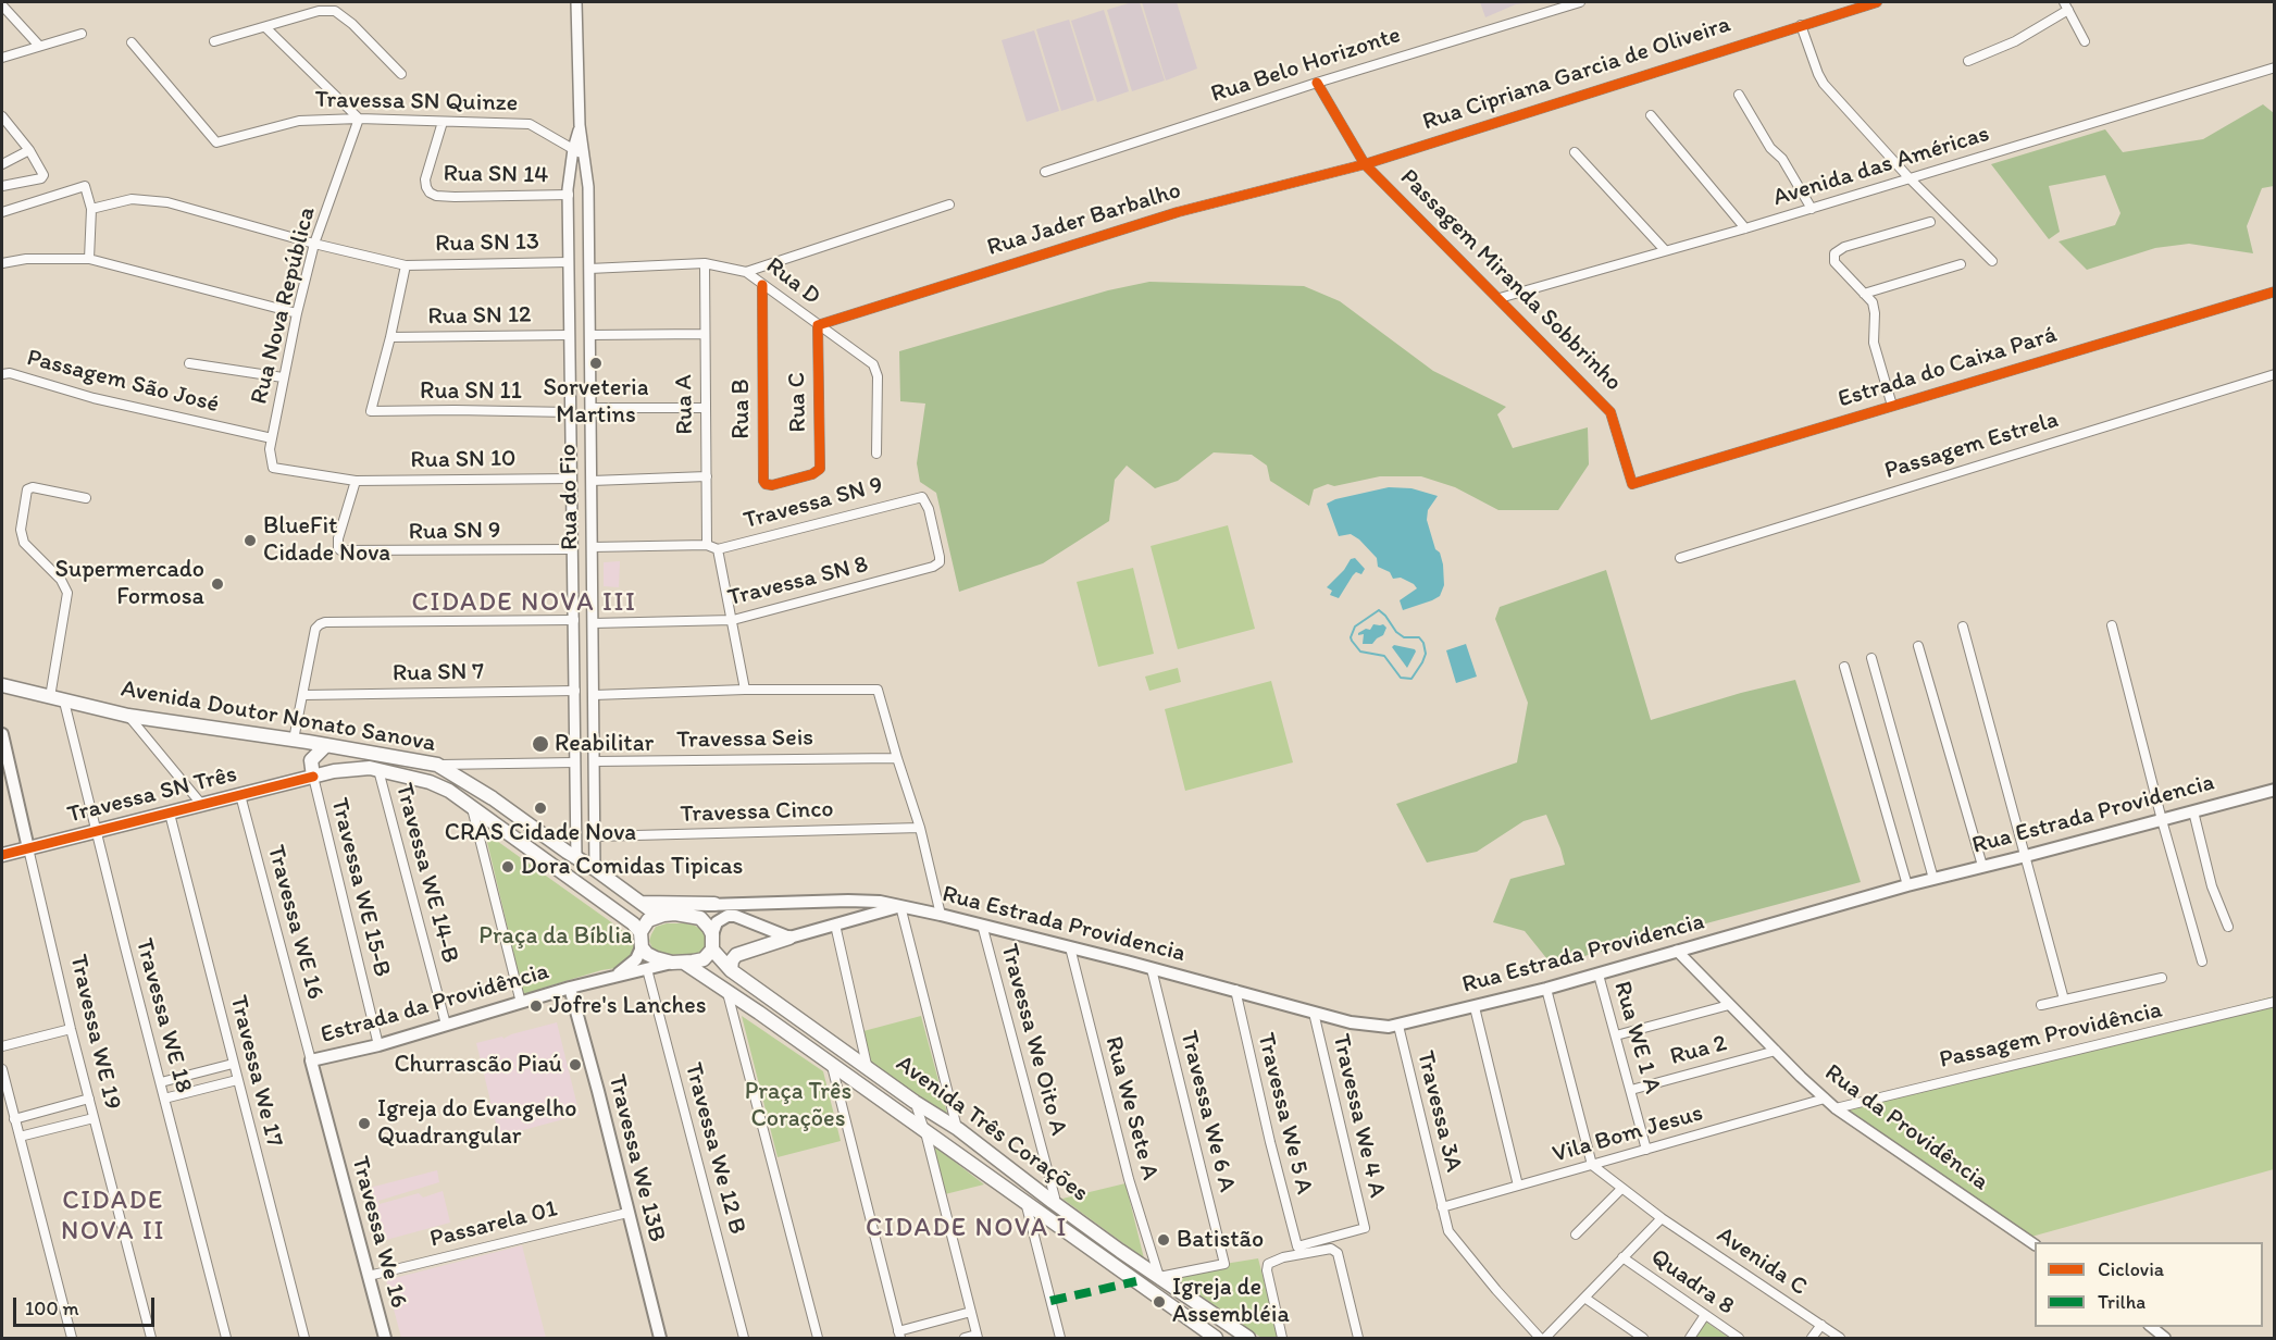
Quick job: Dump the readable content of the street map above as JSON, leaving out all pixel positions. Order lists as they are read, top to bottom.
{
  "streets": {
    "main road": [
      "Avenida Doutor Nonato Sanova",
      "Travessa SN Três",
      "Rua Estrada Providencia",
      "Estrada da Providência",
      "Travessa WE 19",
      "Avenida Três Corações",
      "Travessa We 13B",
      "Travessa We 16"
    ],
    "street": [
      "Rua Belo Horizonte",
      "Rua Cipriana Garcia de Oliveira",
      "Travessa SN Quinze",
      "Avenida das Américas",
      "Rua SN 14",
      "Rua Jader Barbalho",
      "Rua SN 13",
      "Passagem Miranda Sobbrinho",
      "Rua D",
      "Rua Nova República",
      "Rua SN 12",
      "Estrada do Caixa Pará",
      "Passagem São José",
      "Rua SN 11",
      "Rua C",
      "Rua A",
      "Rua B",
      "Passagem Estrela",
      "Rua SN 10",
      "Rua do Fio",
      "Travessa SN 9",
      "Rua SN 9",
      "Travessa SN 8",
      "Rua SN 7",
      "Travessa Seis",
      "Travessa Cinco",
      "Travessa WE 14-B",
      "Travessa WE 15-B",
      "Travessa WE 16",
      "Travessa WE 18",
      "Passagem Providência",
      "Rua WE 1 A",
      "Travessa We Oito A",
      "Rua 2",
      "Travessa We 17",
      "Rua We Sete A",
      "Travessa We 6 A",
      "Travessa 3A",
      "Travessa We 5 A",
      "Travessa We 4 A",
      "Rua da Providência",
      "Vila Bom Jesus",
      "Travessa We 12 B",
      "Passarela 01",
      "Avenida C",
      "Quadra 8"
    ]
  },
  "crossings": [
    ["Rua Belo Horizonte", "Passagem Miranda Sobbrinho"],
    ["Rua Cipriana Garcia de Oliveira", "Rua Jader Barbalho"],
    ["Rua Cipriana Garcia de Oliveira", "Passagem Miranda Sobbrinho"],
    ["Travessa SN Quinze", "Rua SN 14"],
    ["Travessa SN Quinze", "Rua Nova República"],
    ["Travessa SN Quinze", "Rua do Fio"],
    ["Avenida das Américas", "Passagem Miranda Sobbrinho"],
    ["Rua SN 14", "Rua do Fio"],
    ["Rua Jader Barbalho", "Passagem Miranda Sobbrinho"],
    ["Rua Jader Barbalho", "Rua D"],
    ["Rua Jader Barbalho", "Rua C"],
    ["Rua SN 13", "Rua Nova República"],
    ["Rua SN 13", "Rua do Fio"],
    ["Passagem Miranda Sobbrinho", "Estrada do Caixa Pará"],
    ["Rua D", "Rua C"],
    ["Rua D", "Rua A"],
    ["Rua D", "Rua B"],
    ["Rua Nova República", "Passagem São José"],
    ["Rua Nova República", "Rua SN 10"],
    ["Rua SN 12", "Rua SN 11"],
    ["Rua SN 12", "Rua do Fio"],
    ["Rua SN 11", "Rua do Fio"],
    ["Rua C", "Rua B"],
    ["Rua SN 10", "Rua do Fio"],
    ["Rua SN 10", "Rua SN 9"],
    ["Rua do Fio", "Rua SN 9"],
    ["Rua do Fio", "Travessa SN 8"],
    ["Rua do Fio", "Rua SN 7"],
    ["Rua do Fio", "Avenida Doutor Nonato Sanova"],
    ["Rua do Fio", "Travessa Seis"],
    ["Rua do Fio", "Travessa Cinco"],
    ["Travessa SN 9", "Travessa SN 8"],
    ["Avenida Doutor Nonato Sanova", "Travessa SN Três"],
    ["Avenida Doutor Nonato Sanova", "Rua Estrada Providencia"],
    ["Avenida Doutor Nonato Sanova", "Estrada da Providência"],
    ["Avenida Doutor Nonato Sanova", "Travessa WE 18"],
    ["Avenida Doutor Nonato Sanova", "Avenida Três Corações"],
    ["Travessa SN Três", "Rua Estrada Providencia"],
    ["Travessa SN Três", "Travessa WE 14-B"],
    ["Travessa SN Três", "Travessa WE 15-B"],
    ["Travessa SN Três", "Travessa WE 16"],
    ["Travessa SN Três", "Estrada da Providência"],
    ["Travessa SN Três", "Travessa WE 18"],
    ["Travessa SN Três", "Travessa WE 19"],
    ["Travessa SN Três", "Travessa We 17"],
    ["Travessa SN Três", "Avenida Três Corações"],
    ["Rua Estrada Providencia", "Estrada da Providência"],
    ["Rua Estrada Providencia", "Rua WE 1 A"],
    ["Rua Estrada Providencia", "Travessa We Oito A"],
    ["Rua Estrada Providencia", "Rua We Sete A"],
    ["Rua Estrada Providencia", "Travessa We 6 A"],
    ["Rua Estrada Providencia", "Travessa 3A"],
    ["Rua Estrada Providencia", "Travessa We 5 A"],
    ["Rua Estrada Providencia", "Travessa We 4 A"],
    ["Rua Estrada Providencia", "Rua da Providência"],
    ["Rua Estrada Providencia", "Avenida Três Corações"],
    ["Travessa WE 14-B", "Estrada da Providência"],
    ["Travessa WE 15-B", "Estrada da Providência"],
    ["Travessa WE 16", "Estrada da Providência"],
    ["Travessa WE 16", "Travessa We 16"],
    ["Estrada da Providência", "Avenida Três Corações"],
    ["Estrada da Providência", "Travessa We 12 B"],
    ["Estrada da Providência", "Travessa We 13B"],
    ["Estrada da Providência", "Travessa We 16"],
    ["Passagem Providência", "Rua da Providência"],
    ["Rua WE 1 A", "Rua 2"],
    ["Rua WE 1 A", "Vila Bom Jesus"],
    ["Travessa We Oito A", "Avenida Três Corações"],
    ["Rua 2", "Rua da Providência"],
    ["Rua We Sete A", "Travessa We 6 A"],
    ["Rua We Sete A", "Avenida Três Corações"],
    ["Travessa We 6 A", "Avenida Três Corações"],
    ["Travessa 3A", "Vila Bom Jesus"],
    ["Travessa We 5 A", "Travessa We 4 A"],
    ["Rua da Providência", "Vila Bom Jesus"],
    ["Vila Bom Jesus", "Avenida C"],
    ["Travessa We 13B", "Passarela 01"],
    ["Passarela 01", "Travessa We 16"]
  ],
  "districts": ["CIDADE NOVA III", "CIDADE NOVA II", "CIDADE NOVA I"],
  "parks": ["Praça da Bíblia", "Praça Três Corações"],
  "places": [
    "Sorveteria Martins",
    "BlueFit Cidade Nova",
    "Supermercado Formosa",
    "Reabilitar",
    "CRAS Cidade Nova",
    "Dora Comidas Tipicas",
    "Jofre's Lanches",
    "Churrascão Piaú",
    "Igreja do Evangelho Quadrangular",
    "Batistão",
    "Igreja de Assembléia"
  ],
  "legend": ["Ciclovia", "Trilha"],
  "scale_bar": "100 m"
}
